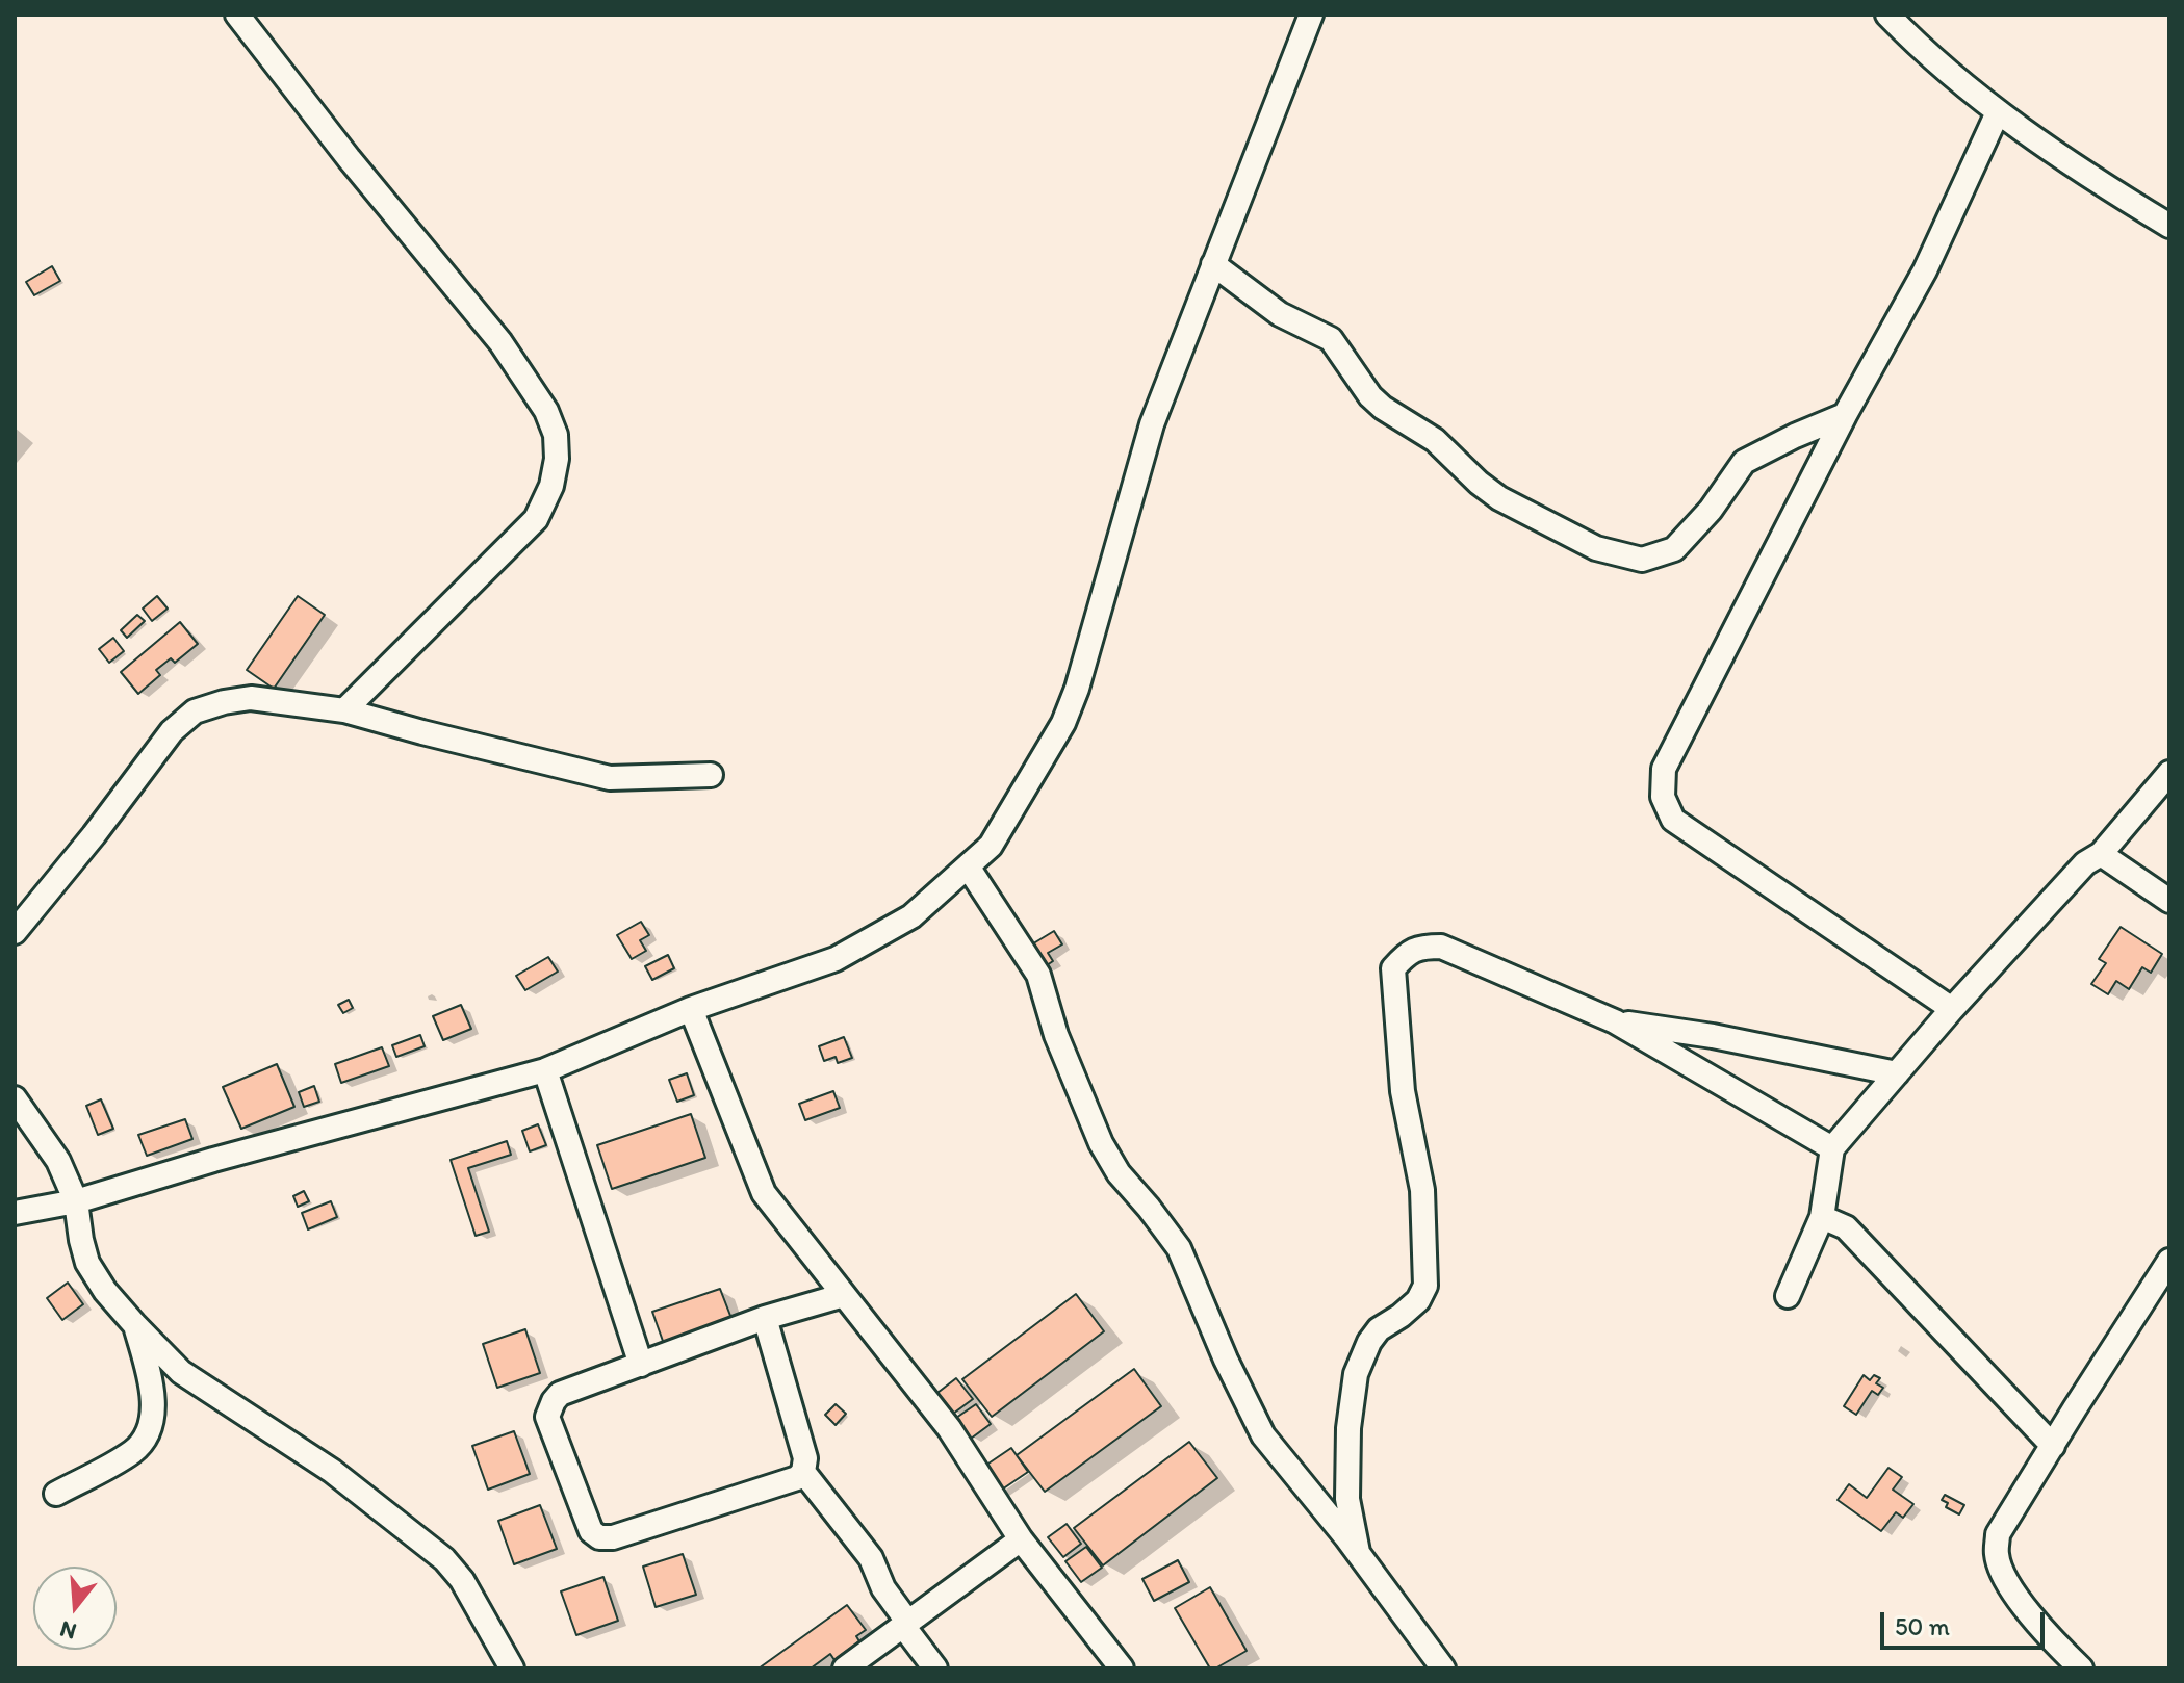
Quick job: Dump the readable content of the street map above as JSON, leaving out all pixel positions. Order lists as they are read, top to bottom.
{
  "scale_bar": "50 m",
  "north": "bottom"
}
